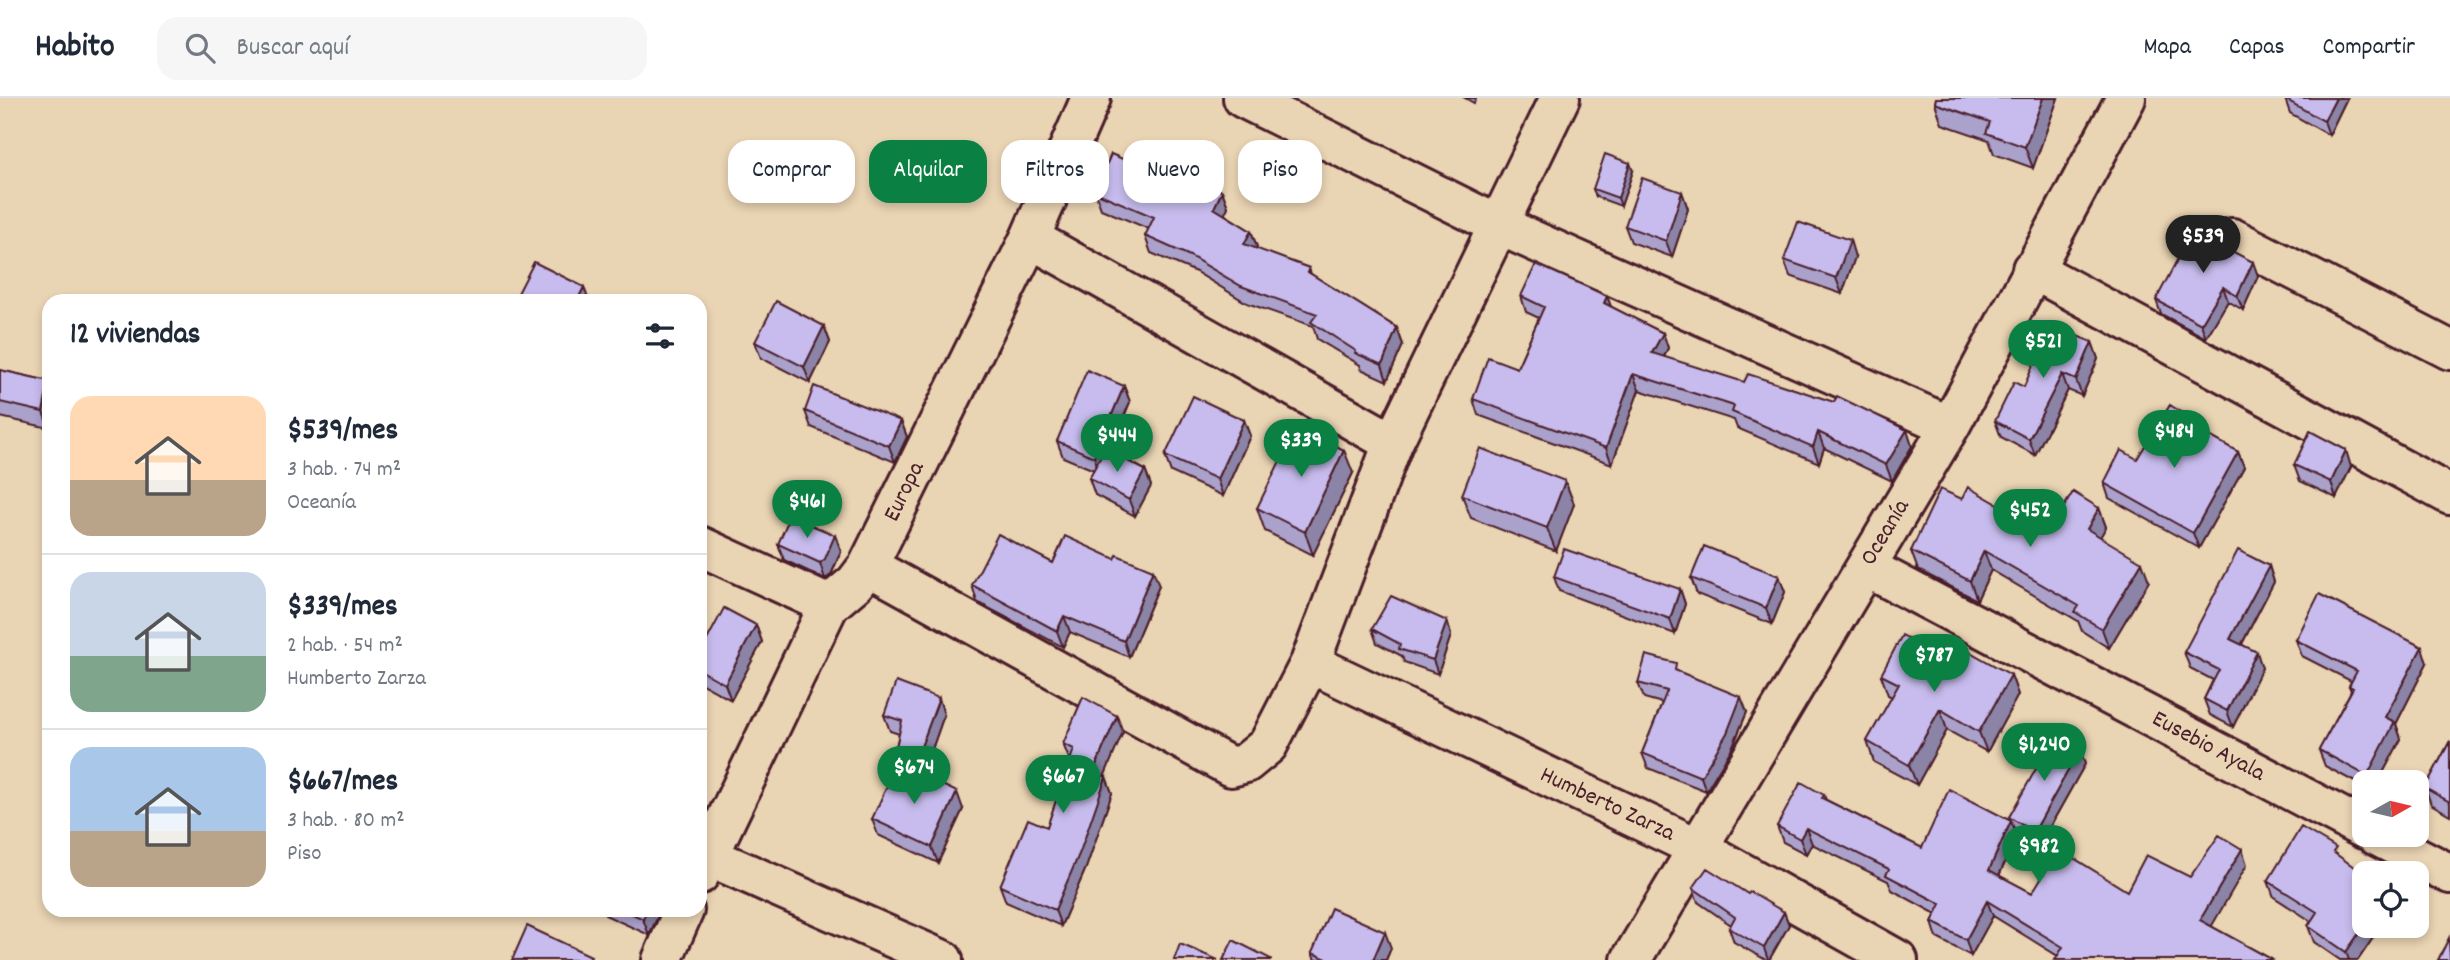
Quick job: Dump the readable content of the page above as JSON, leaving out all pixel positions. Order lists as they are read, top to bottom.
{
  "streets": {
    "street": [
      "Europa",
      "Oceanía",
      "Eusebio Ayala",
      "Humberto Zarza"
    ]
  },
  "crossings": [
    ["Oceanía", "Eusebio Ayala"],
    ["Oceanía", "Humberto Zarza"]
  ],
  "north": "right",
  "page": {
    "header": "Habito",
    "search": "Buscar aquí",
    "nav": ["Mapa", "Capas", "Compartir"],
    "chip": [
      "Comprar",
      "Alquilar",
      "Filtros",
      "Nuevo",
      "Piso"
    ],
    "price": [
      "$539",
      "$521",
      "$484",
      "$444",
      "$339",
      "$461",
      "$452",
      "$787",
      "$1,240",
      "$674",
      "$667",
      "$982"
    ],
    "heading": "12 viviendas",
    "list": [
      {
        "name": "$539/mes",
        "note": "3 hab. · 74 m² · Oceanía"
      },
      {
        "name": "$339/mes",
        "note": "2 hab. · 54 m² · Humberto Zarza"
      },
      {
        "name": "$667/mes",
        "note": "3 hab. · 80 m² · Piso"
      }
    ]
  }
}
